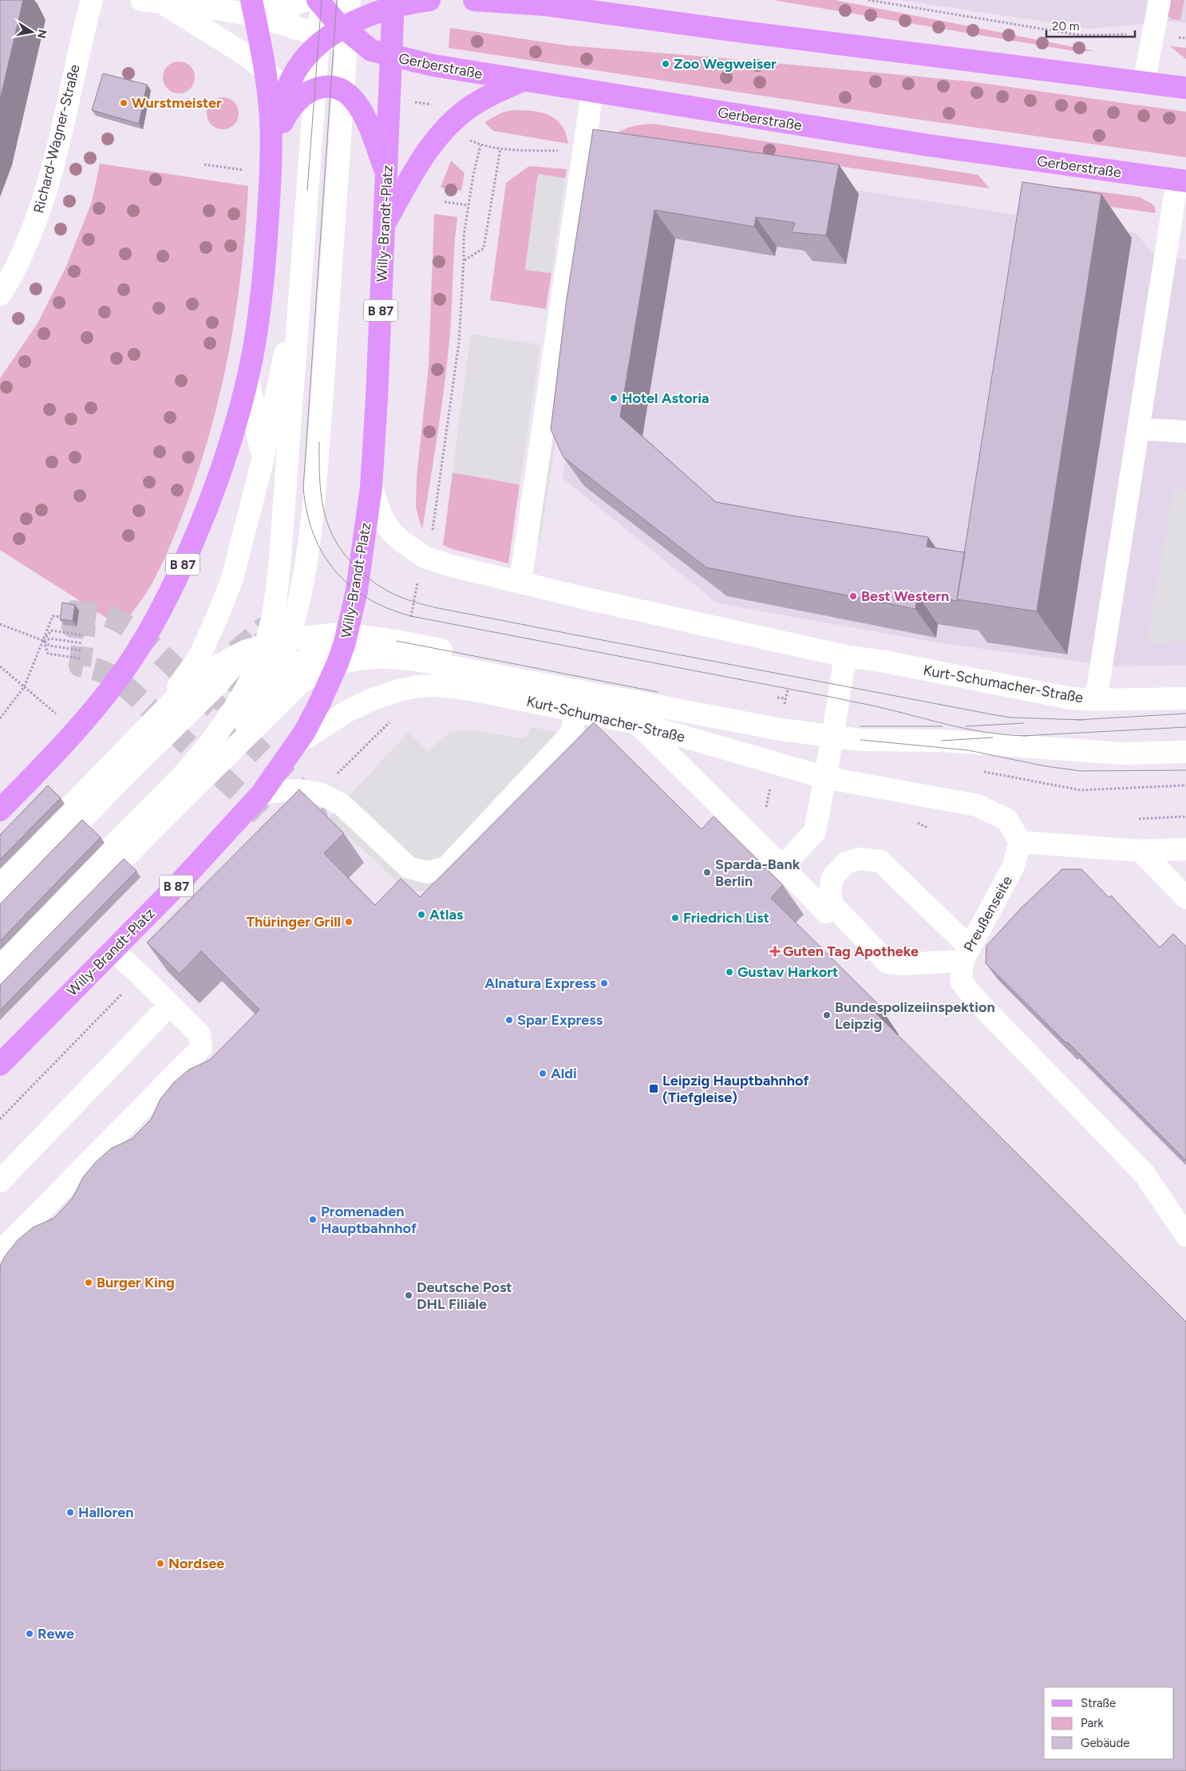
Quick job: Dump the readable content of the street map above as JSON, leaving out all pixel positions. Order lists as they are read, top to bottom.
{
  "streets": {
    "main road": ["Gerberstraße", "Willy-Brandt-Platz", "B 87"],
    "street": ["Richard-Wagner-Straße", "Kurt-Schumacher-Straße", "Preußenseite"]
  },
  "crossings": [
    ["Gerberstraße", "Willy-Brandt-Platz"],
    ["Gerberstraße", "B 87"],
    ["Willy-Brandt-Platz", "B 87"],
    ["Willy-Brandt-Platz", "Kurt-Schumacher-Straße"]
  ],
  "places": {
    "other": [
      "Zoo Wegweiser",
      "Wurstmeister",
      "Hotel Astoria",
      "Best Western",
      "Sparda-Bank Berlin",
      "Atlas",
      "Friedrich List",
      "Thüringer Grill",
      "Gustav Harkort",
      "Alnatura Express",
      "Bundespolizeiinspektion Leipzig",
      "Spar Express",
      "Aldi",
      "Promenaden Hauptbahnhof",
      "Burger King",
      "Deutsche Post DHL Filiale",
      "Halloren",
      "Nordsee",
      "Rewe"
    ],
    "health": ["Guten Tag Apotheke"],
    "transit": ["Leipzig Hauptbahnhof (Tiefgleise)"]
  },
  "legend": ["Straße", "Park", "Gebäude"],
  "scale_bar": "20 m",
  "north": "right"
}
